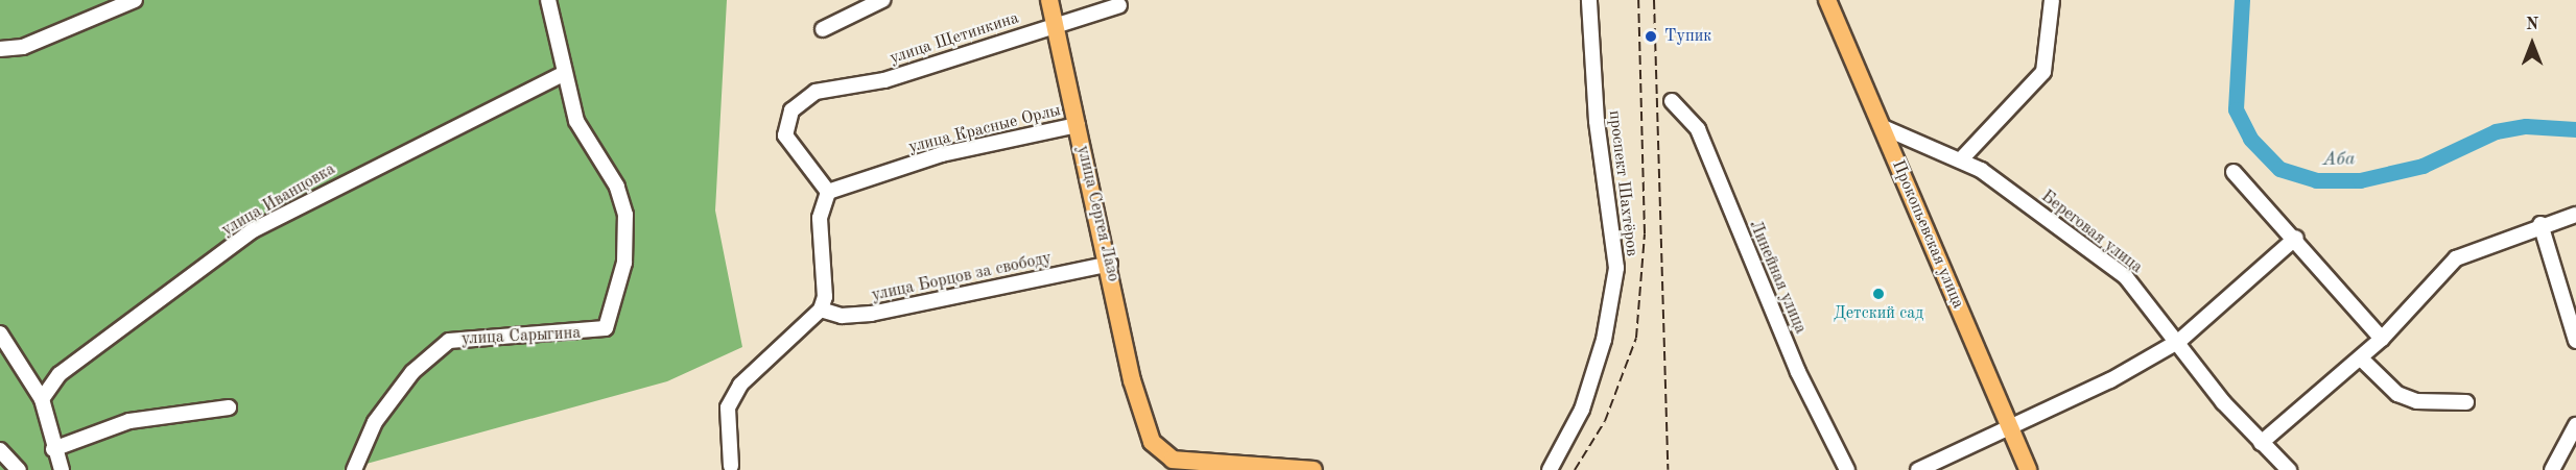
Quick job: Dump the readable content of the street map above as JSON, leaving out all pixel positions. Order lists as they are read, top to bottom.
{
  "streets": {
    "main road": ["улица Сергея Лазо", "Прокопьевская улица"],
    "street": [
      "улица Щетинкина",
      "улица Красные Орлы",
      "проспект Шахтёров",
      "улица Иванцовка",
      "Береговая улица",
      "улица Борцов за свободу",
      "Линейная улица",
      "улица Сарыгина"
    ]
  },
  "crossings": [
    ["улица Щетинкина", "улица Красные Орлы"],
    ["улица Щетинкина", "улица Сергея Лазо"],
    ["улица Красные Орлы", "улица Сергея Лазо"],
    ["улица Иванцовка", "улица Сарыгина"],
    ["улица Сергея Лазо", "улица Борцов за свободу"],
    ["Береговая улица", "Прокопьевская улица"]
  ],
  "water": ["Аба"],
  "places": ["Тупик", "Детский сад"],
  "north": "top"
}
